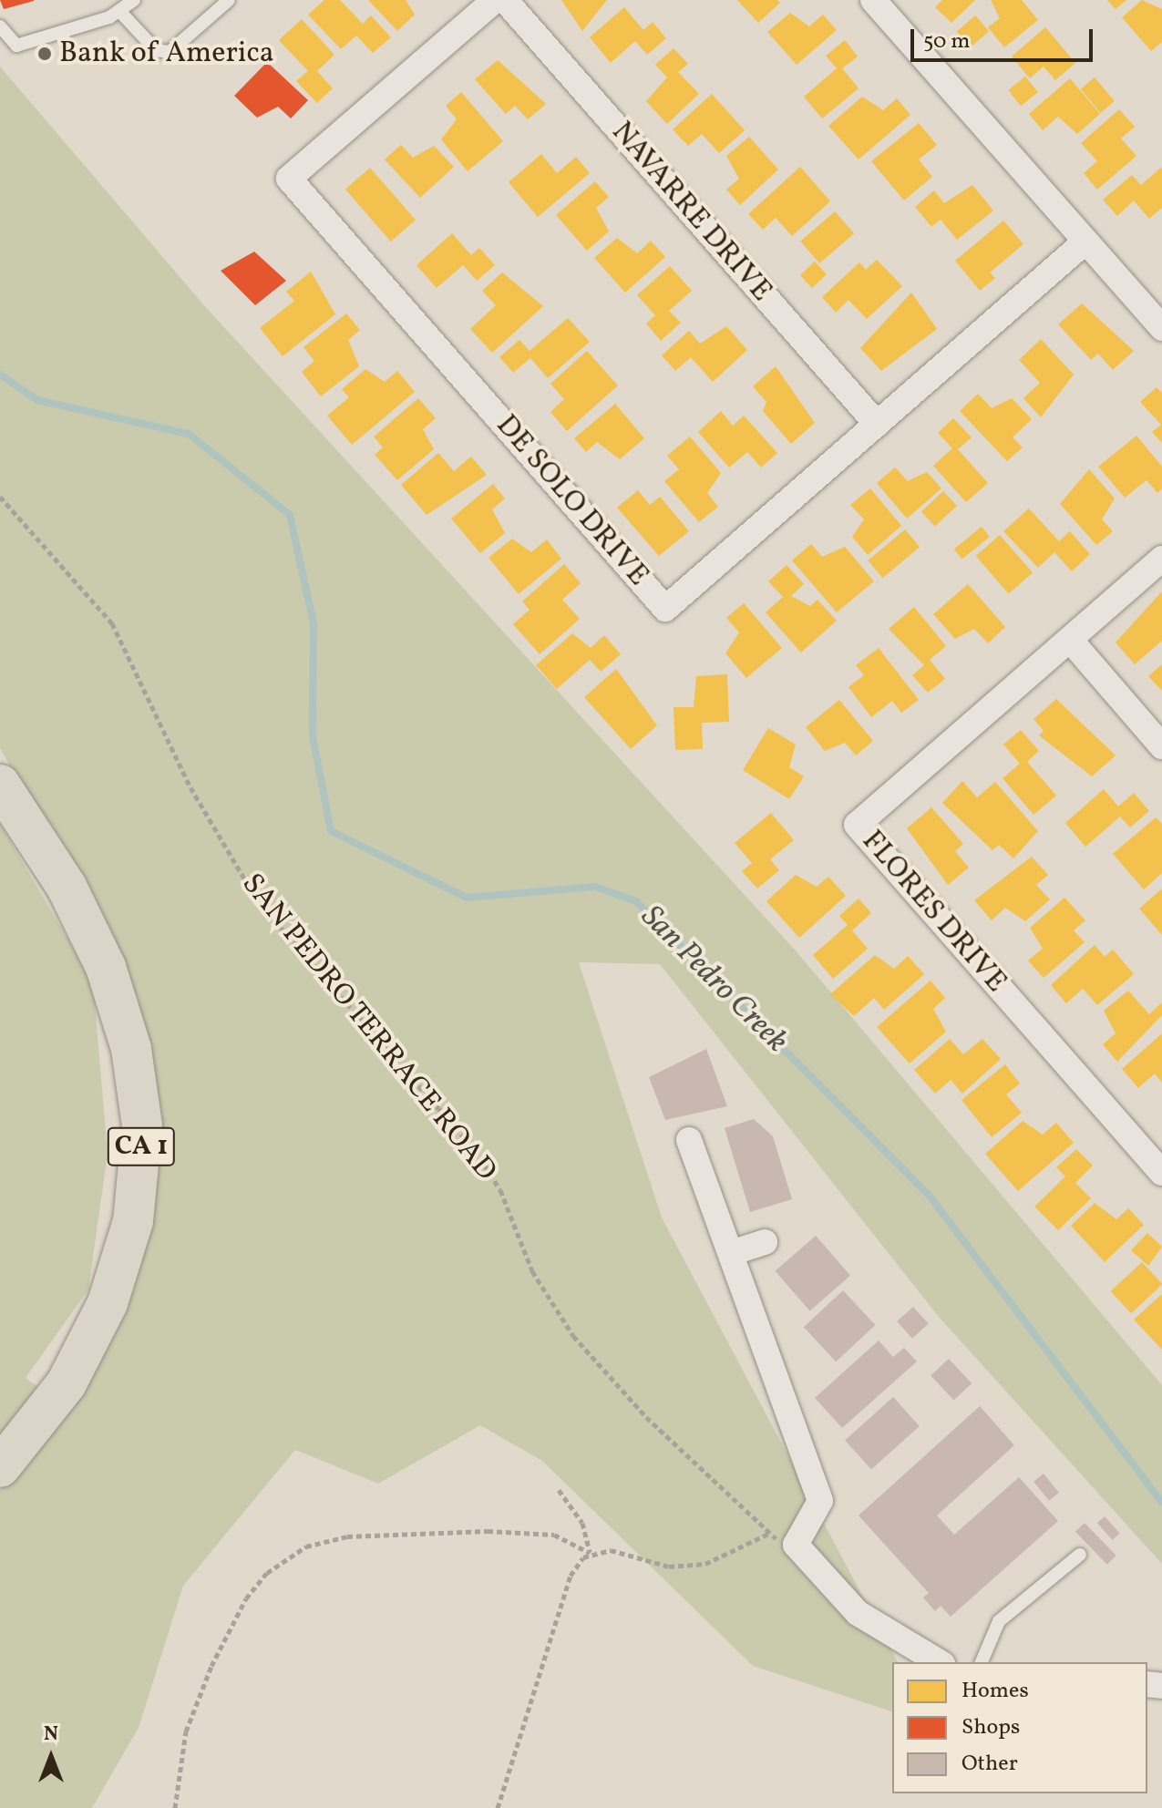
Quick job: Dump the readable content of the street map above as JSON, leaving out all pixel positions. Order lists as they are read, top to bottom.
{
  "streets": {
    "highway": ["CA 1"],
    "street": ["NAVARRE DRIVE", "DE SOLO DRIVE", "FLORES DRIVE"],
    "path": ["SAN PEDRO TERRACE ROAD"]
  },
  "crossings": [
    ["NAVARRE DRIVE", "DE SOLO DRIVE"]
  ],
  "water": ["San Pedro Creek"],
  "places": ["Bank of America"],
  "legend": ["Homes", "Shops", "Other"],
  "scale_bar": "50 m",
  "north": "top"
}
